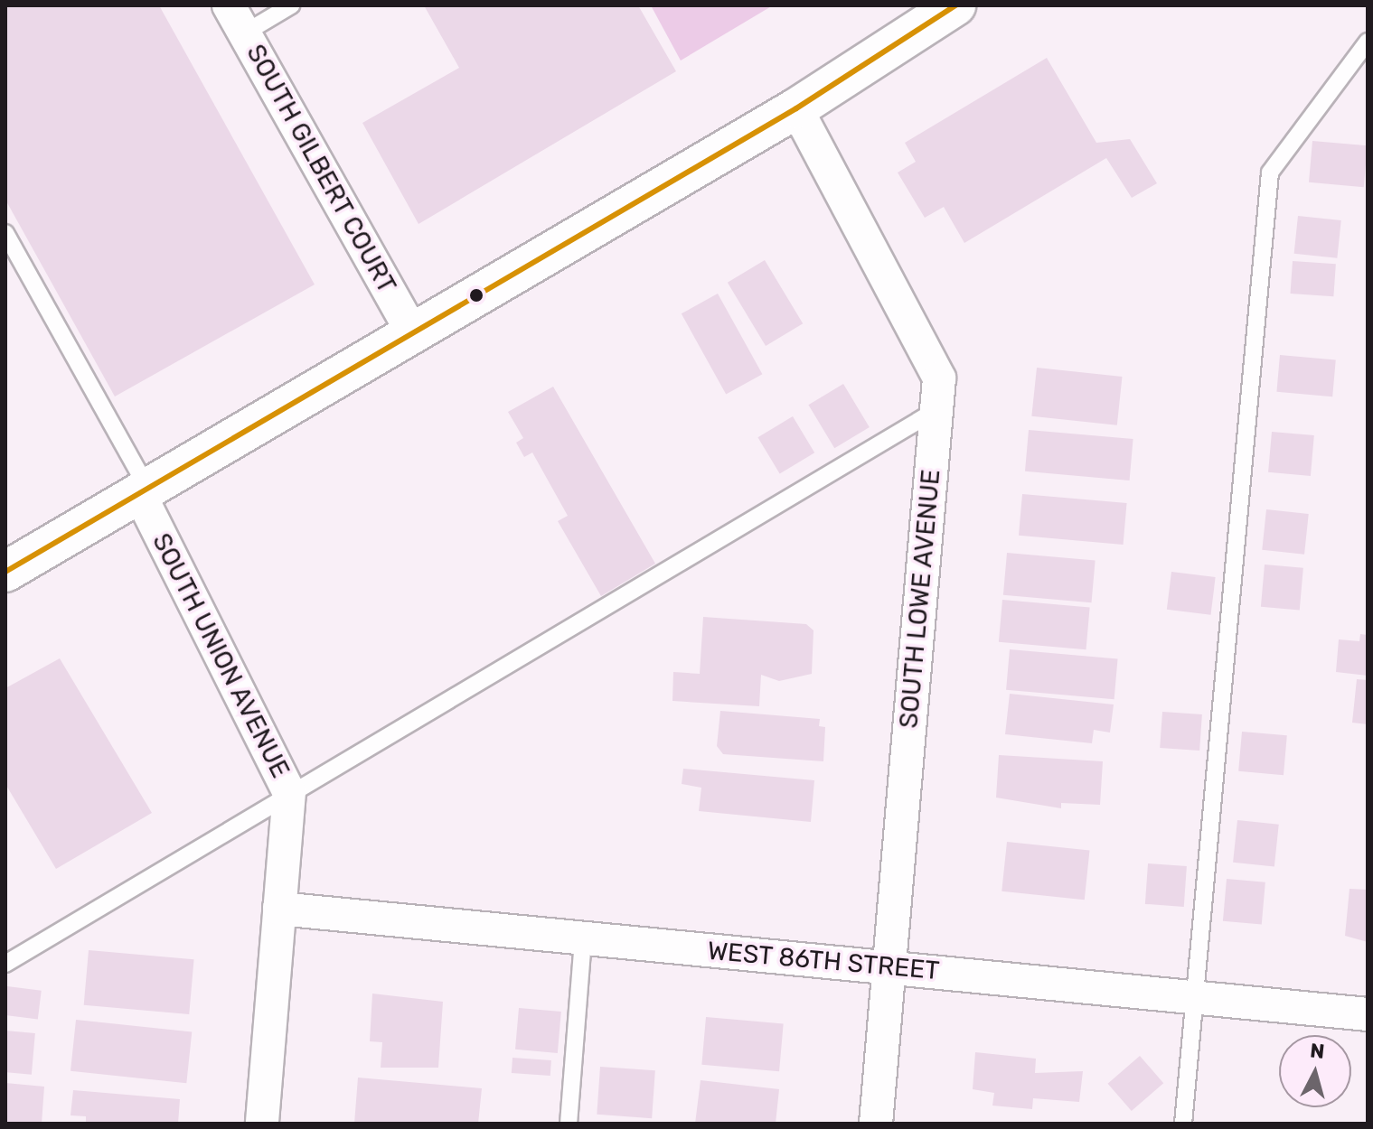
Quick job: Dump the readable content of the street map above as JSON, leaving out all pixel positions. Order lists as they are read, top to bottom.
{
  "streets": {
    "street": [
      "SOUTH GILBERT COURT",
      "SOUTH LOWE AVENUE",
      "SOUTH UNION AVENUE",
      "WEST 86TH STREET"
    ]
  },
  "crossings": [
    ["SOUTH LOWE AVENUE", "WEST 86TH STREET"],
    ["SOUTH UNION AVENUE", "WEST 86TH STREET"]
  ],
  "north": "top"
}
